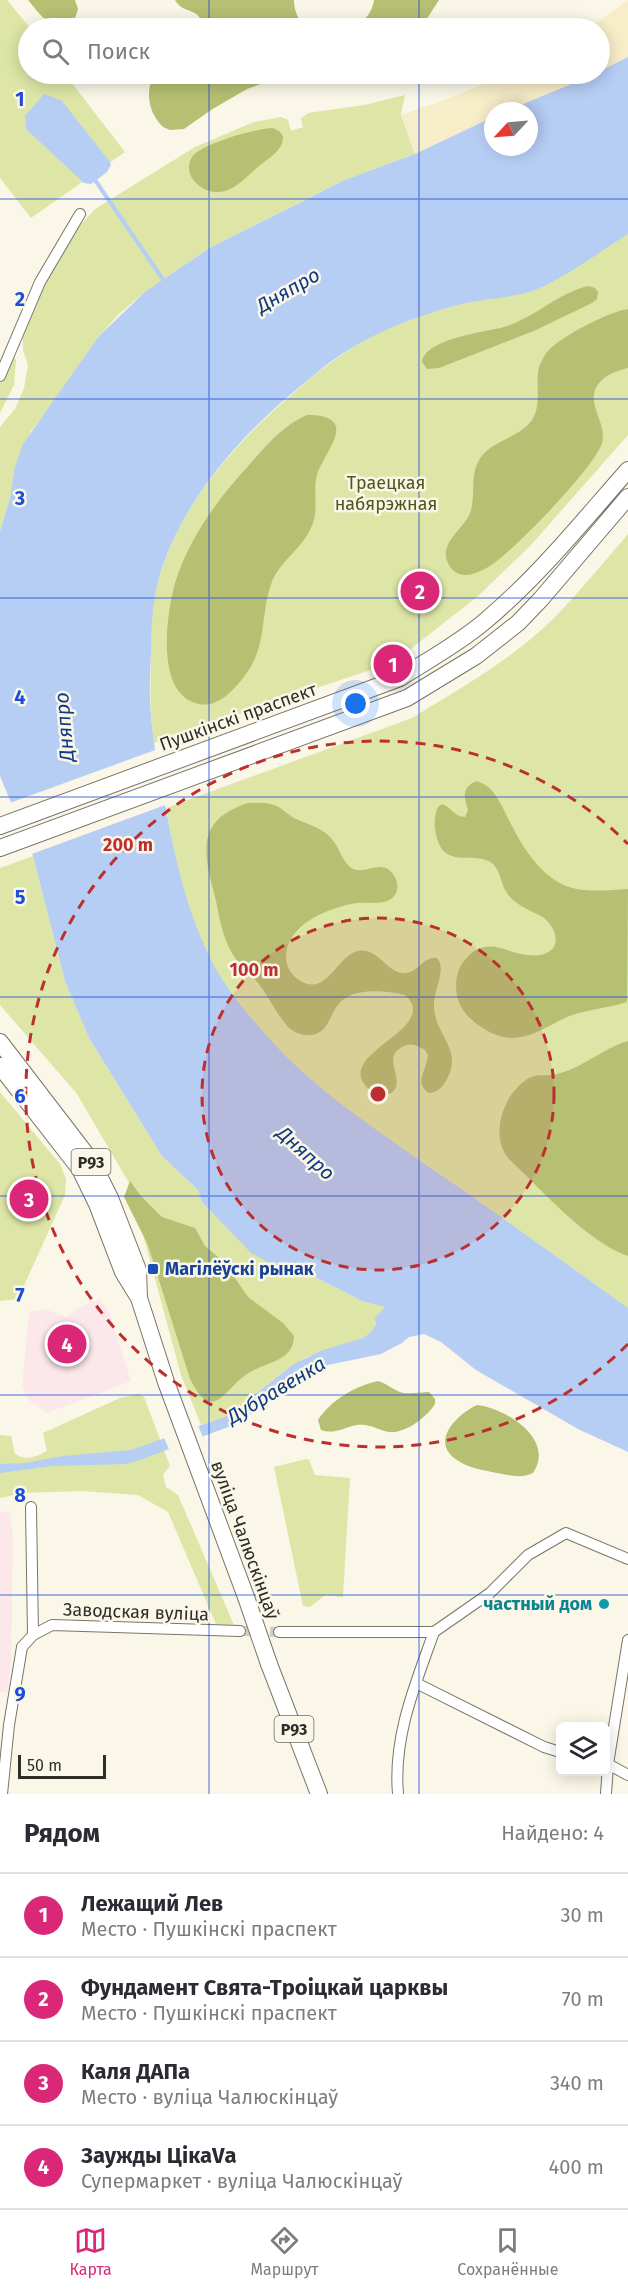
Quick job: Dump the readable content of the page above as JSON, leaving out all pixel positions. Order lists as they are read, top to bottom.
{
  "streets": {
    "main road": ["Пушкінскі праспект", "Р93", "вуліца Чалюскінцаў"],
    "street": ["Заводская вуліца"]
  },
  "water": ["Дняпро", "Дубравенка"],
  "parks": ["Траецкая набярэжная"],
  "places": {
    "transit": ["Магілёўскі рынак"],
    "other": ["частный дом"]
  },
  "scale_bar": "50 m",
  "north": "bottom left",
  "page": {
    "search": "Поиск",
    "pins": [
      "2",
      "1",
      "3",
      "4"
    ],
    "scale": "50 m",
    "heading": ["Рядом", "Найдено: 4"],
    "list": [
      {
        "mark": "1",
        "name": "Лежащий Лев",
        "note": "Место · Пушкінскі праспект",
        "value": "30 m"
      },
      {
        "mark": "2",
        "name": "Фундамент Свята-Троіцкай царквы",
        "note": "Место · Пушкінскі праспект",
        "value": "70 m"
      },
      {
        "mark": "3",
        "name": "Каля ДАПа",
        "note": "Место · вуліца Чалюскінцаў",
        "value": "340 m"
      },
      {
        "mark": "4",
        "name": "Заужды ЦікаVа",
        "note": "Супермаркет · вуліца Чалюскінцаў",
        "value": "400 m"
      }
    ],
    "nav": ["Карта", "Маршрут", "Сохранённые"]
  },
  "grid": {
    "rows": [
      "1",
      "2",
      "3",
      "4",
      "5",
      "6",
      "7",
      "8",
      "9"
    ]
  },
  "rings": ["200 m", "100 m"]
}
